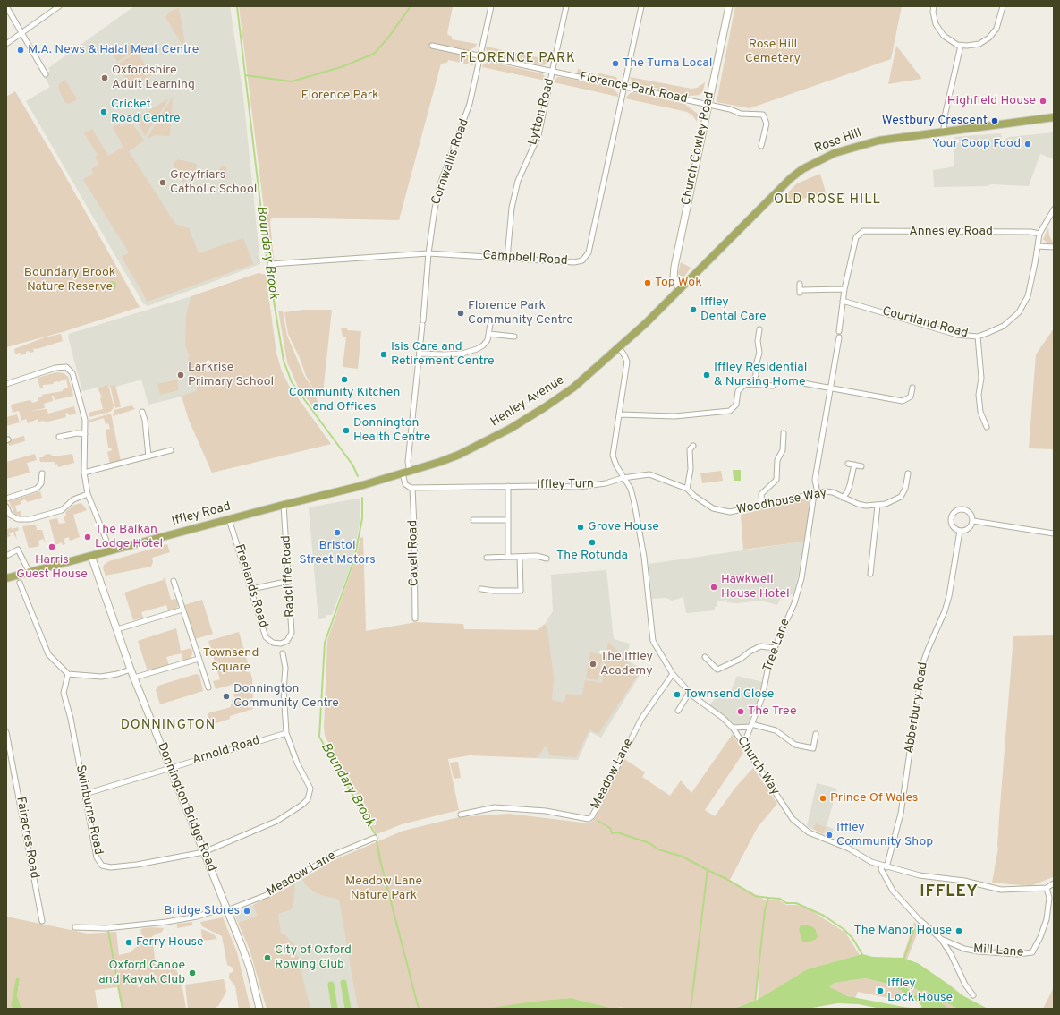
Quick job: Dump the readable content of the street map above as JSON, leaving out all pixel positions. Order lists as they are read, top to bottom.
{
  "streets": {
    "main road": [
      "Rose Hill",
      "Church Cowley Road",
      "Henley Avenue",
      "Iffley Road",
      "Donnington Bridge Road"
    ],
    "street": [
      "Florence Park Road",
      "Lytton Road",
      "Cornwallis Road",
      "Annesley Road",
      "Campbell Road",
      "Courtland Road",
      "Iffley Turn",
      "Woodhouse Way",
      "Cavell Road",
      "Radcliffe Road",
      "Freelands Road",
      "Tree Lane",
      "Abberbury Road",
      "Arnold Road",
      "Church Way",
      "Meadow Lane",
      "Swinburne Road",
      "Fairacres Road",
      "Mill Lane"
    ]
  },
  "crossings": [
    ["Florence Park Road", "Lytton Road"],
    ["Florence Park Road", "Church Cowley Road"],
    ["Florence Park Road", "Cornwallis Road"],
    ["Florence Park Road", "Campbell Road"],
    ["Lytton Road", "Campbell Road"],
    ["Rose Hill", "Church Cowley Road"],
    ["Rose Hill", "Henley Avenue"],
    ["Church Cowley Road", "Henley Avenue"],
    ["Cornwallis Road", "Campbell Road"],
    ["Cornwallis Road", "Henley Avenue"],
    ["Annesley Road", "Courtland Road"],
    ["Henley Avenue", "Iffley Road"],
    ["Iffley Turn", "Woodhouse Way"],
    ["Iffley Turn", "Cavell Road"],
    ["Iffley Turn", "Church Way"],
    ["Woodhouse Way", "Church Way"],
    ["Iffley Road", "Radcliffe Road"],
    ["Iffley Road", "Freelands Road"],
    ["Iffley Road", "Donnington Bridge Road"],
    ["Radcliffe Road", "Freelands Road"],
    ["Tree Lane", "Church Way"],
    ["Abberbury Road", "Church Way"],
    ["Abberbury Road", "Mill Lane"],
    ["Arnold Road", "Donnington Bridge Road"],
    ["Arnold Road", "Swinburne Road"],
    ["Church Way", "Meadow Lane"],
    ["Church Way", "Mill Lane"],
    ["Meadow Lane", "Donnington Bridge Road"],
    ["Donnington Bridge Road", "Swinburne Road"]
  ],
  "districts": [
    "FLORENCE PARK",
    "OLD ROSE HILL",
    "DONNINGTON",
    "IFFLEY"
  ],
  "water": ["Boundary Brook"],
  "parks": [
    "Rose Hill Cemetery",
    "Florence Park",
    "Boundary Brook Nature Reserve",
    "Townsend Square",
    "Meadow Lane Nature Park"
  ],
  "places": [
    "M.A. News & Halal Meat Centre",
    "The Turna Local",
    "Oxfordshire Adult Learning",
    "Highfield House",
    "Cricket Road Centre",
    "Westbury Crescent",
    "Your Coop Food",
    "Greyfriars Catholic School",
    "Top Wok",
    "Iffley Dental Care",
    "Florence Park Community Centre",
    "Isis Care and Retirement Centre",
    "Larkrise Primary School",
    "Iffley Residential & Nursing Home",
    "Community Kitchen and Offices",
    "Donnington Health Centre",
    "Grove House",
    "Bristol Street Motors",
    "The Balkan Lodge Hotel",
    "The Rotunda",
    "Harris Guest House",
    "Hawkwell House Hotel",
    "The Iffley Academy",
    "Townsend Close",
    "Donnington Community Centre",
    "The Tree",
    "Prince Of Wales",
    "Iffley Community Shop",
    "Bridge Stores",
    "The Manor House",
    "Ferry House",
    "City of Oxford Rowing Club",
    "Oxford Canoe and Kayak Club",
    "Iffley Lock House"
  ]
}
